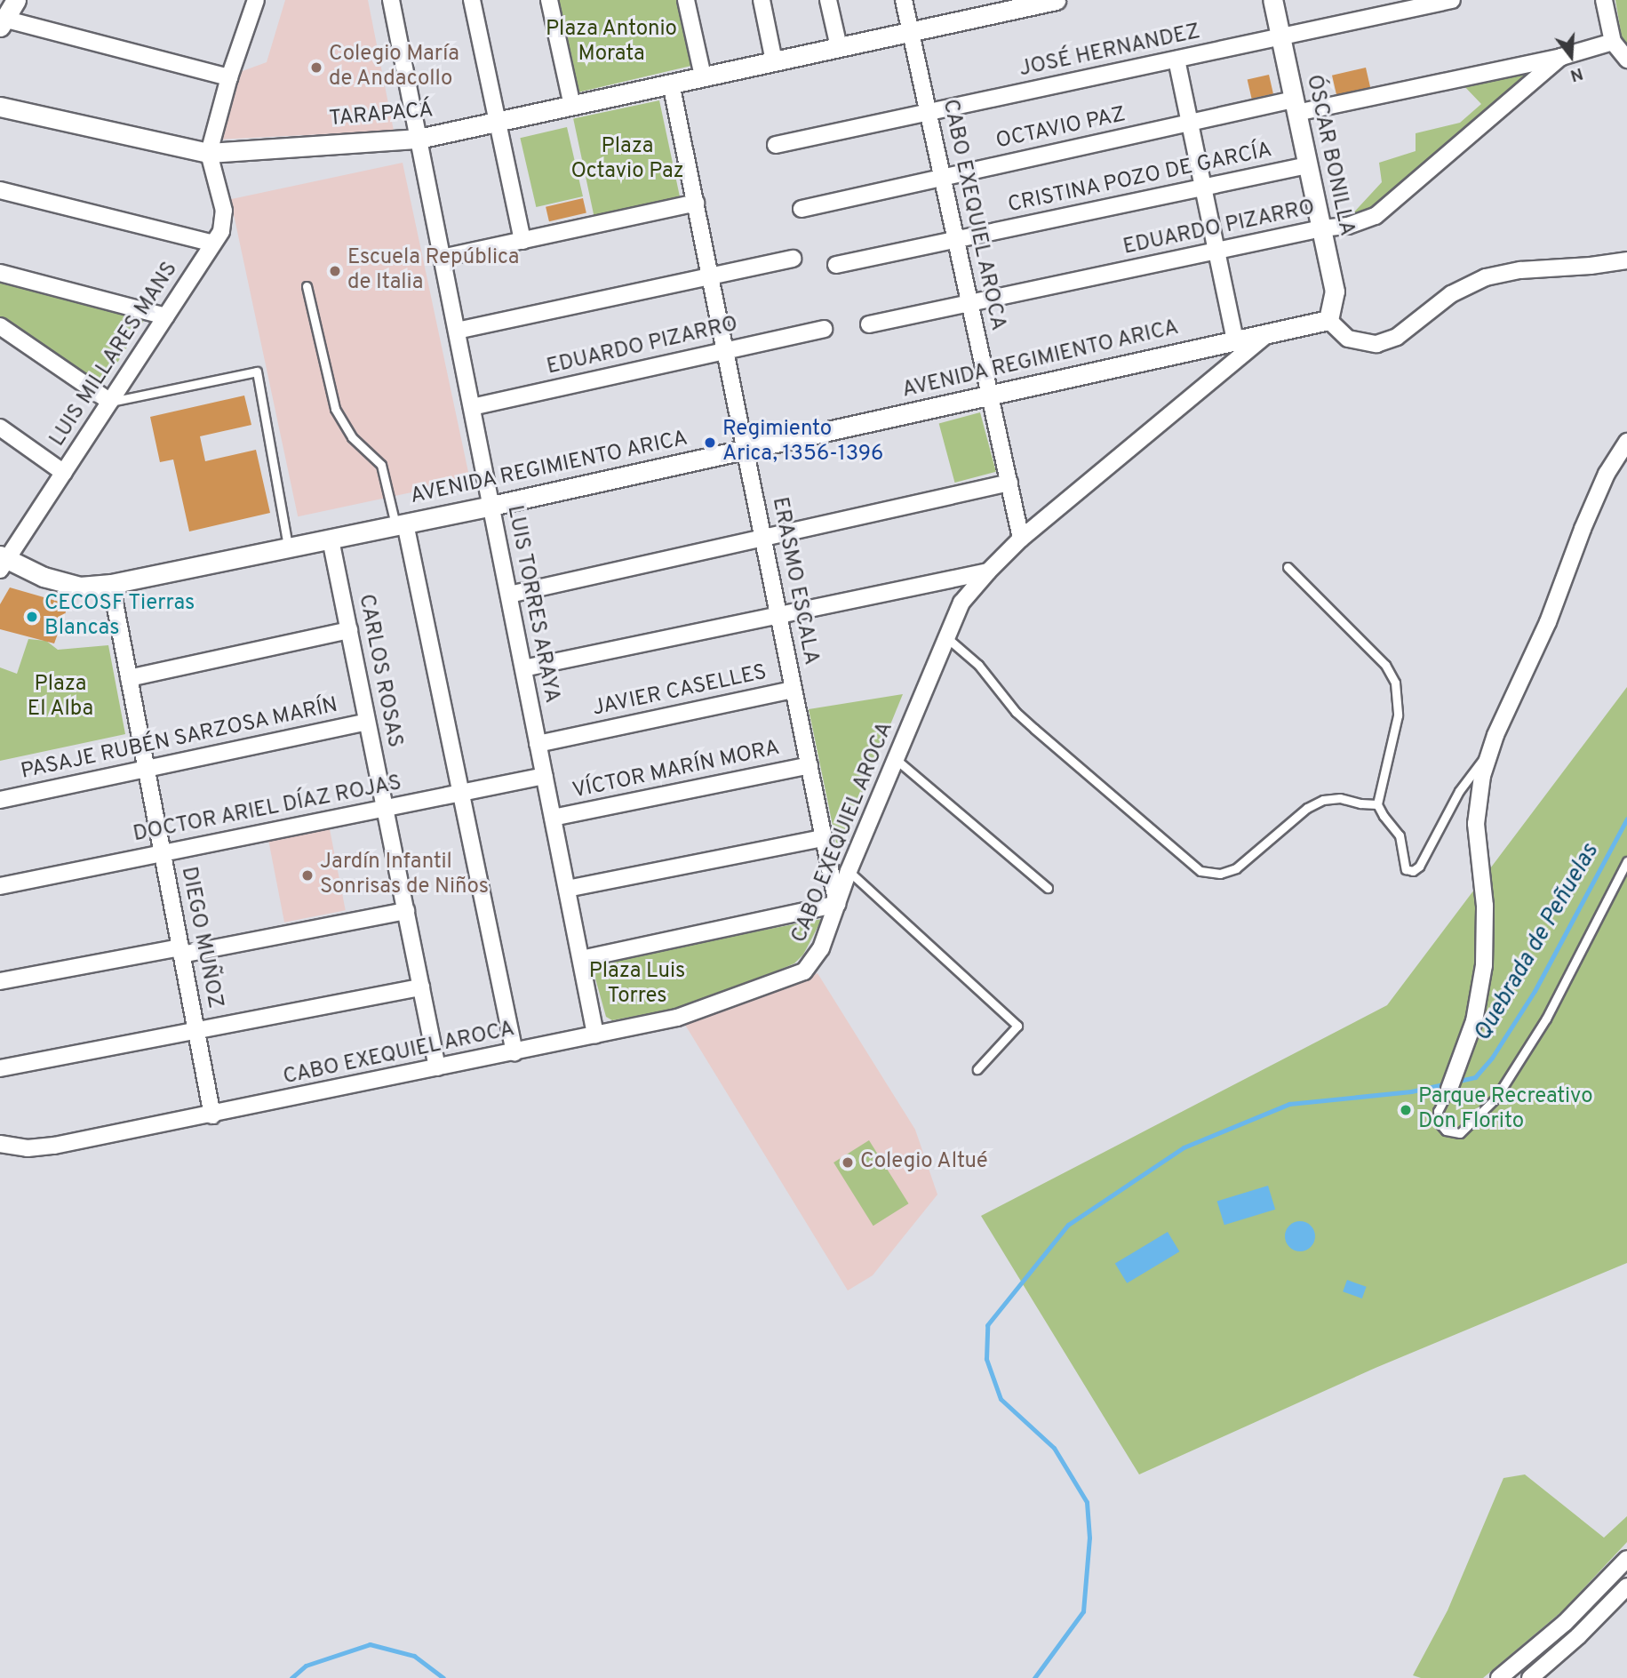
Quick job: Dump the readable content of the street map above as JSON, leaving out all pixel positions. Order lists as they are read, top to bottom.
{
  "streets": {
    "street": [
      "JOSÉ HERNANDEZ",
      "TARAPACÁ",
      "OCTAVIO PAZ",
      "ÓSCAR BONILLA",
      "CRISTINA POZO DE GARCÍA",
      "CABO EXEQUIEL AROCA",
      "EDUARDO PIZARRO",
      "LUIS MILLARES MANS",
      "AVENIDA REGIMIENTO ARICA",
      "ERASMO ESCALA",
      "LUIS TORRES ARAYA",
      "CARLOS ROSAS",
      "JAVIER CASELLES",
      "PASAJE RUBÉN SARZOSA MARÍN",
      "VÍCTOR MARÍN MORA",
      "DOCTOR ARIEL DÍAZ ROJAS",
      "DIEGO MUÑOZ"
    ]
  },
  "crossings": [
    ["JOSÉ HERNANDEZ", "ÓSCAR BONILLA"],
    ["JOSÉ HERNANDEZ", "CABO EXEQUIEL AROCA"],
    ["TARAPACÁ", "CABO EXEQUIEL AROCA"],
    ["TARAPACÁ", "LUIS MILLARES MANS"],
    ["TARAPACÁ", "ERASMO ESCALA"],
    ["TARAPACÁ", "LUIS TORRES ARAYA"],
    ["OCTAVIO PAZ", "ÓSCAR BONILLA"],
    ["OCTAVIO PAZ", "CABO EXEQUIEL AROCA"],
    ["OCTAVIO PAZ", "EDUARDO PIZARRO"],
    ["ÓSCAR BONILLA", "CRISTINA POZO DE GARCÍA"],
    ["ÓSCAR BONILLA", "EDUARDO PIZARRO"],
    ["ÓSCAR BONILLA", "AVENIDA REGIMIENTO ARICA"],
    ["CRISTINA POZO DE GARCÍA", "CABO EXEQUIEL AROCA"],
    ["CABO EXEQUIEL AROCA", "EDUARDO PIZARRO"],
    ["CABO EXEQUIEL AROCA", "AVENIDA REGIMIENTO ARICA"],
    ["CABO EXEQUIEL AROCA", "ERASMO ESCALA"],
    ["CABO EXEQUIEL AROCA", "LUIS TORRES ARAYA"],
    ["CABO EXEQUIEL AROCA", "CARLOS ROSAS"],
    ["CABO EXEQUIEL AROCA", "DIEGO MUÑOZ"],
    ["EDUARDO PIZARRO", "ERASMO ESCALA"],
    ["EDUARDO PIZARRO", "LUIS TORRES ARAYA"],
    ["LUIS MILLARES MANS", "AVENIDA REGIMIENTO ARICA"],
    ["AVENIDA REGIMIENTO ARICA", "ERASMO ESCALA"],
    ["AVENIDA REGIMIENTO ARICA", "LUIS TORRES ARAYA"],
    ["AVENIDA REGIMIENTO ARICA", "CARLOS ROSAS"],
    ["AVENIDA REGIMIENTO ARICA", "DIEGO MUÑOZ"],
    ["ERASMO ESCALA", "JAVIER CASELLES"],
    ["ERASMO ESCALA", "VÍCTOR MARÍN MORA"],
    ["LUIS TORRES ARAYA", "JAVIER CASELLES"],
    ["LUIS TORRES ARAYA", "VÍCTOR MARÍN MORA"],
    ["LUIS TORRES ARAYA", "DOCTOR ARIEL DÍAZ ROJAS"],
    ["CARLOS ROSAS", "PASAJE RUBÉN SARZOSA MARÍN"],
    ["CARLOS ROSAS", "DOCTOR ARIEL DÍAZ ROJAS"],
    ["PASAJE RUBÉN SARZOSA MARÍN", "DIEGO MUÑOZ"],
    ["DOCTOR ARIEL DÍAZ ROJAS", "DIEGO MUÑOZ"]
  ],
  "water": ["Quebrada de Peñuelas"],
  "parks": [
    "Plaza Antonio Morata",
    "Plaza Octavio Paz",
    "Plaza El Alba",
    "Plaza Luis Torres"
  ],
  "places": [
    "Colegio María de Andacollo",
    "Escuela República de Italia",
    "Regimiento Arica, 1356-1396",
    "CECOSF Tierras Blancas",
    "Jardín Infantil Sonrisas de Niños",
    "Parque Recreativo Don Florito",
    "Colegio Altué"
  ],
  "north": "bottom"
}
